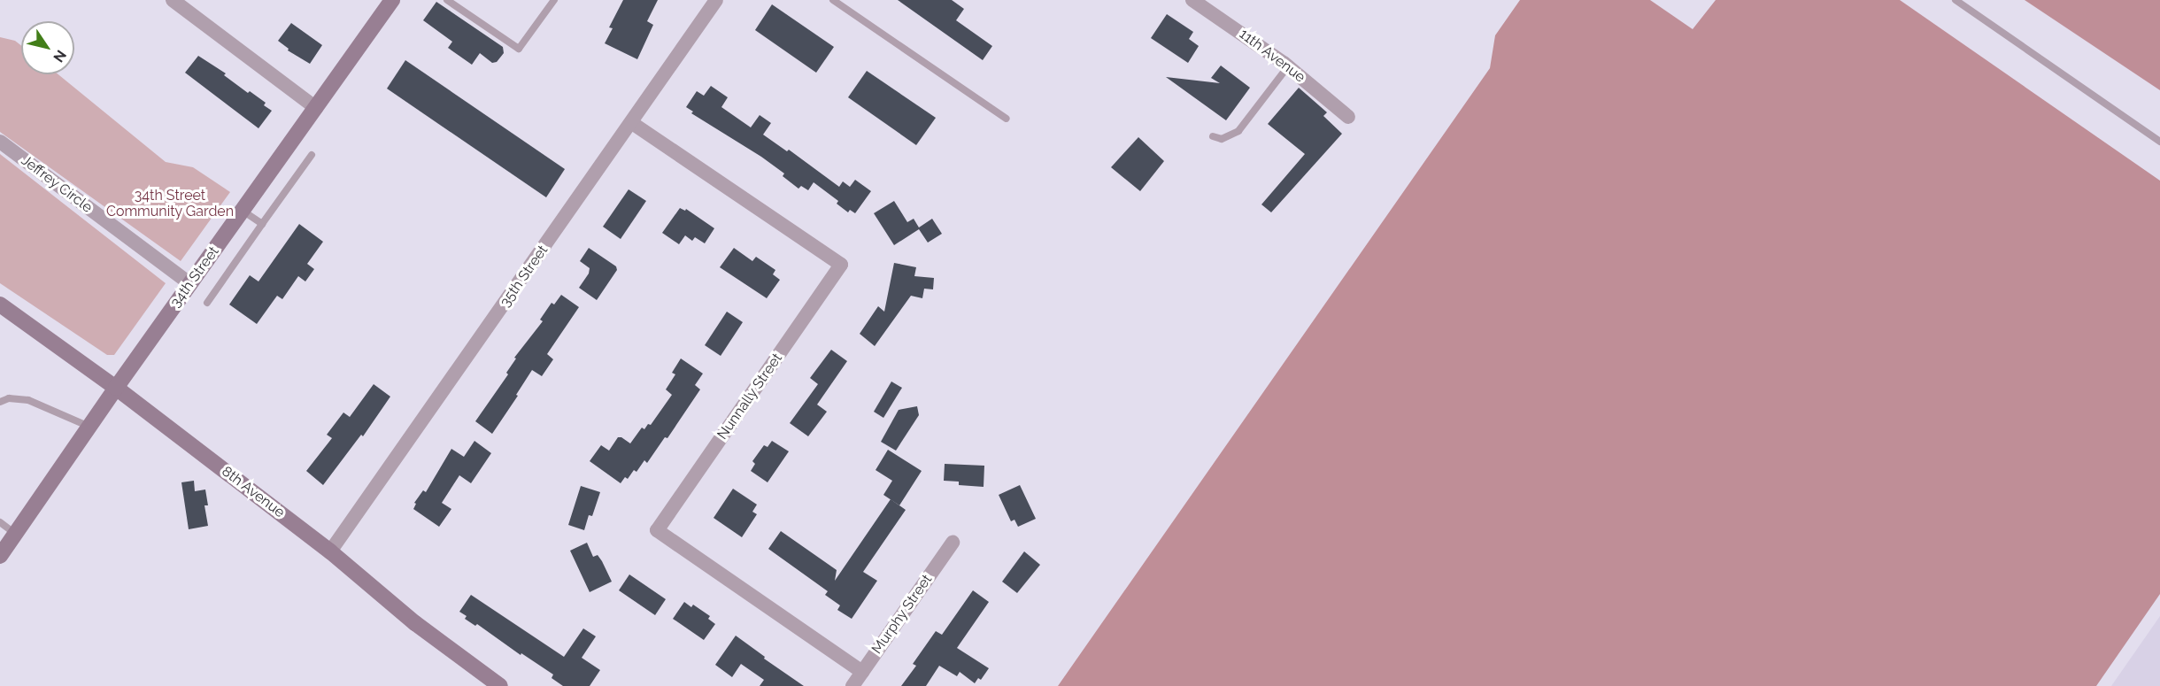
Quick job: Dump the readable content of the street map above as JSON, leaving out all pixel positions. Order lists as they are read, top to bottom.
{
  "streets": {
    "street": [
      "11th Avenue",
      "Jeffrey Circle",
      "35th Street",
      "34th Street",
      "Nunnally Street",
      "8th Avenue",
      "Murphy Street"
    ]
  },
  "crossings": [
    ["Jeffrey Circle", "34th Street"],
    ["35th Street", "Nunnally Street"],
    ["35th Street", "8th Avenue"],
    ["34th Street", "8th Avenue"],
    ["Nunnally Street", "Murphy Street"]
  ],
  "parks": ["34th Street Community Garden"],
  "north": "bottom right"
}
